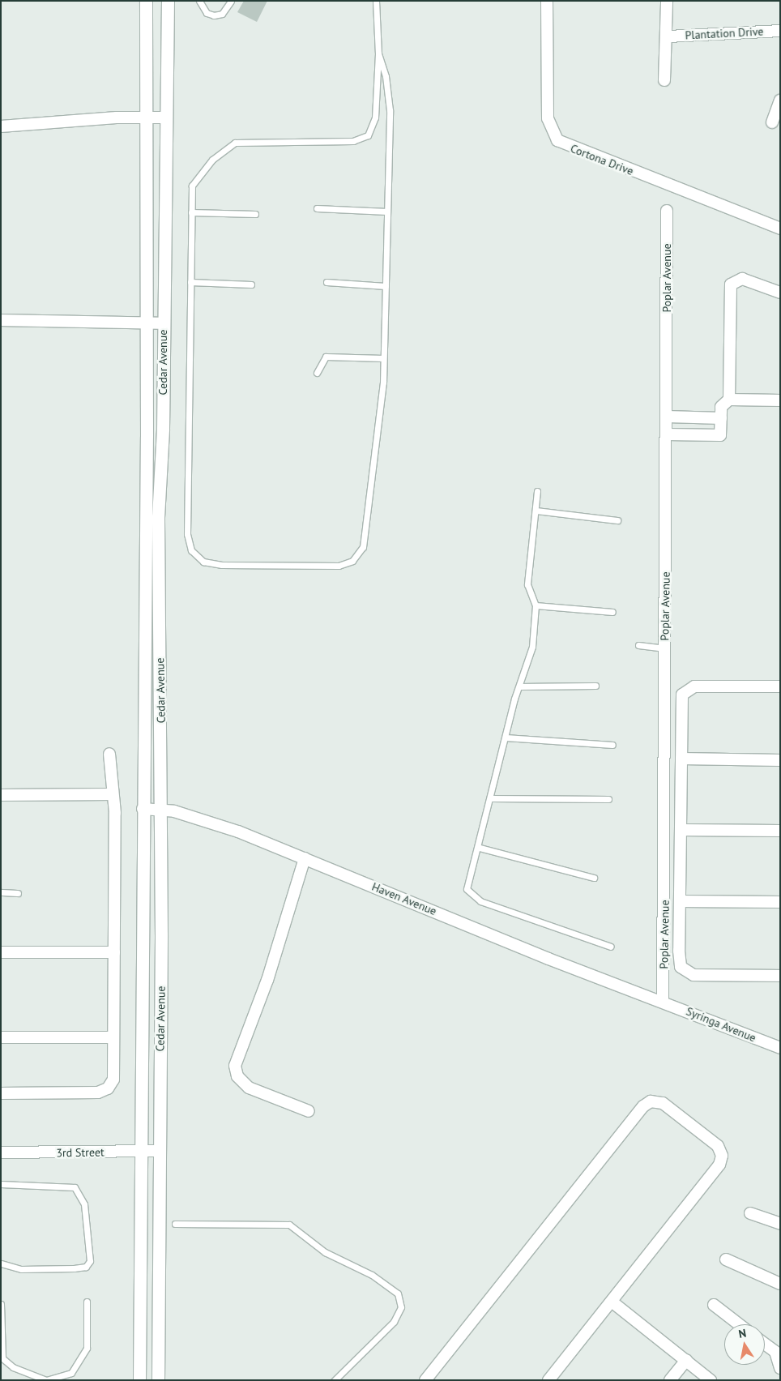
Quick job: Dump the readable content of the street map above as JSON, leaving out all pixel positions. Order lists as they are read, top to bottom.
{
  "streets": {
    "main road": ["Cedar Avenue"],
    "street": [
      "Plantation Drive",
      "Cortona Drive",
      "Poplar Avenue",
      "Haven Avenue",
      "Syringa Avenue",
      "3rd Street"
    ]
  },
  "crossings": [
    ["Poplar Avenue", "Haven Avenue"],
    ["Poplar Avenue", "Syringa Avenue"],
    ["Cedar Avenue", "Haven Avenue"],
    ["Cedar Avenue", "3rd Street"],
    ["Haven Avenue", "Syringa Avenue"]
  ],
  "north": "top"
}
